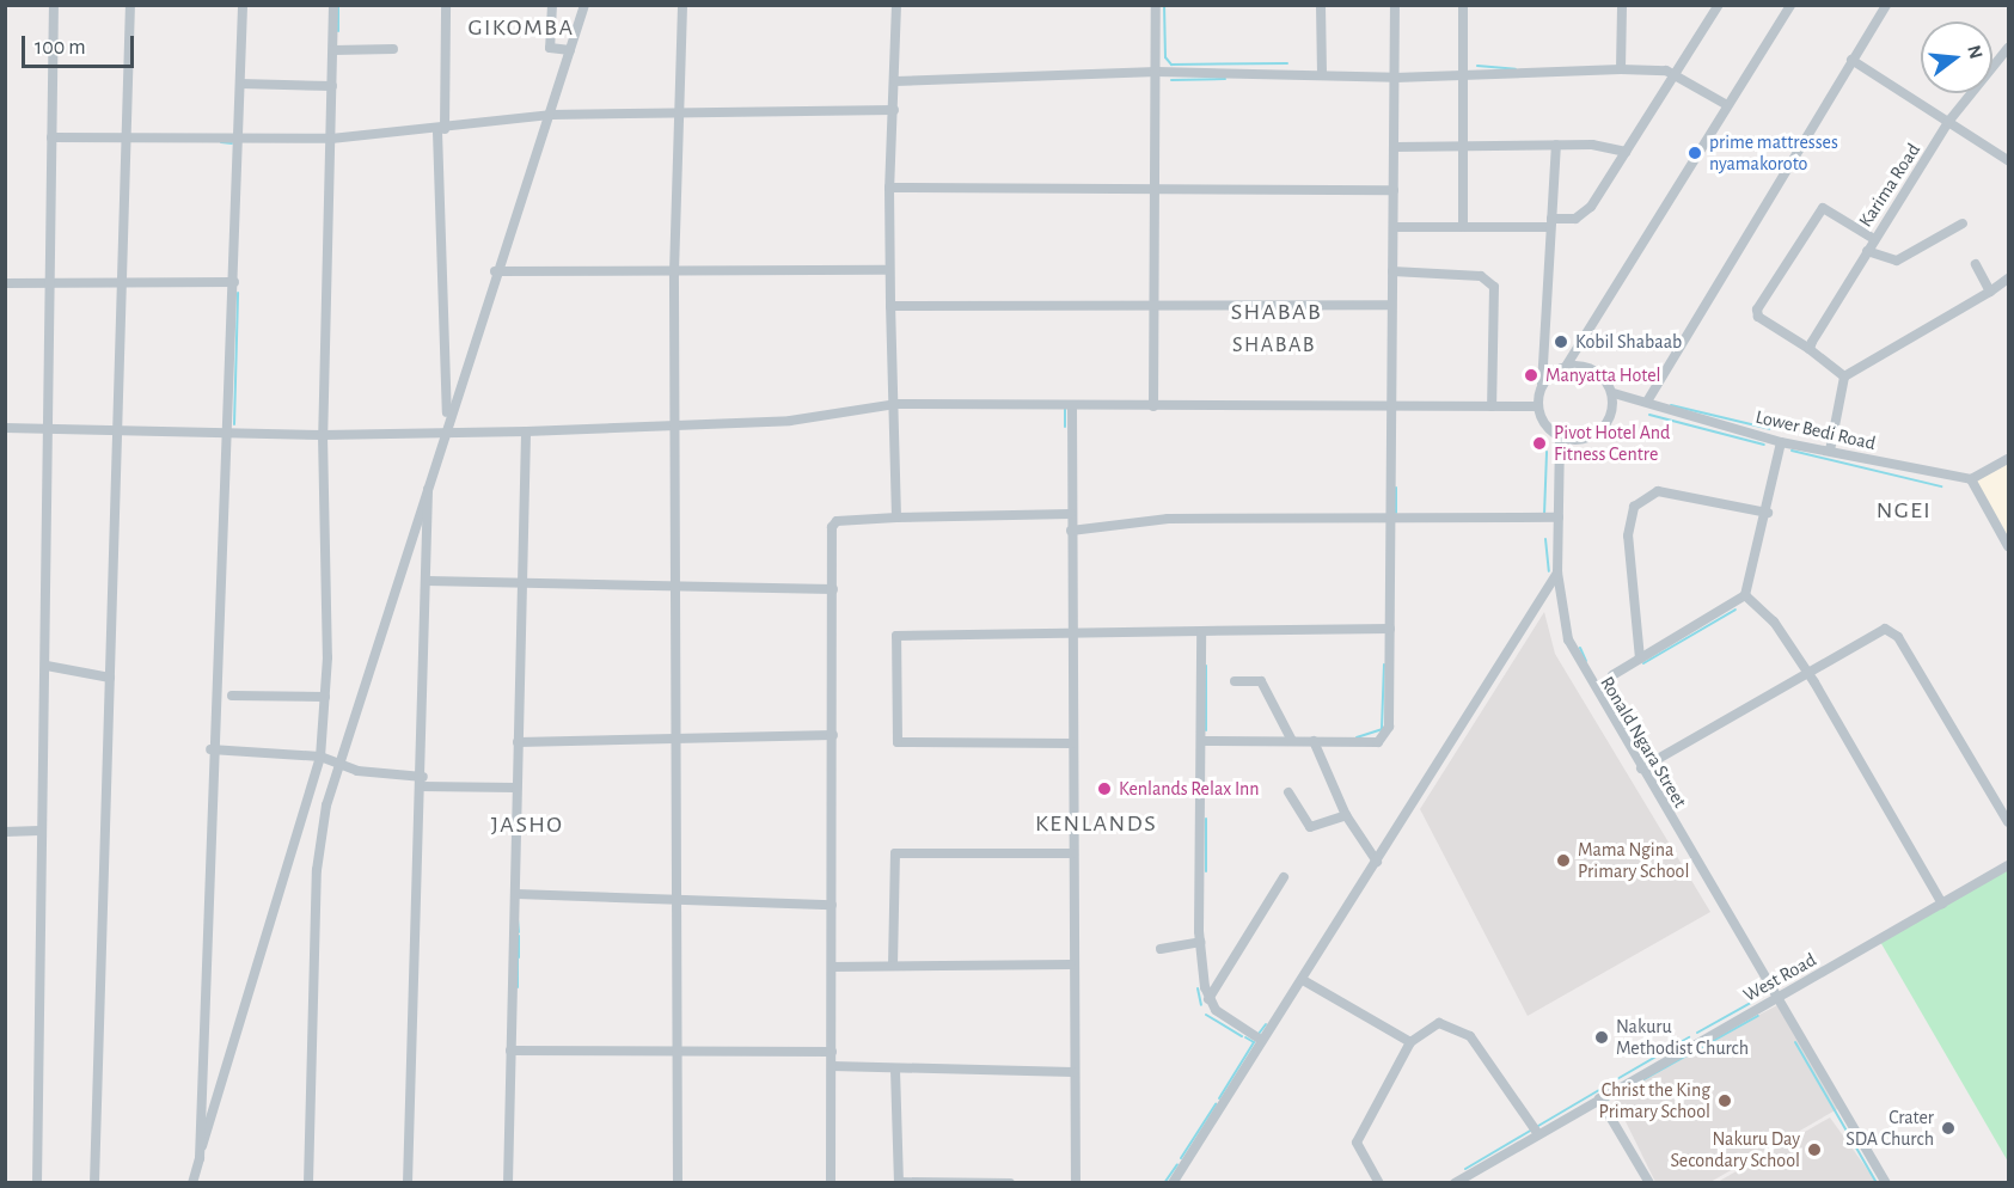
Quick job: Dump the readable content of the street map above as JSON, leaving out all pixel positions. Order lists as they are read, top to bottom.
{
  "streets": {
    "street": [
      "Karima Road",
      "Lower Bedi Road",
      "Ronald Ngara Street",
      "West Road"
    ]
  },
  "crossings": [
    ["Lower Bedi Road", "Ronald Ngara Street"],
    ["Ronald Ngara Street", "West Road"]
  ],
  "districts": [
    "GIKOMBA",
    "SHABAB",
    "SHABAB",
    "NGEI",
    "KENLANDS",
    "JASHO"
  ],
  "places": [
    "prime mattresses nyamakoroto",
    "Kobil Shabaab",
    "Manyatta Hotel",
    "Pivot Hotel And Fitness Centre",
    "Kenlands Relax Inn",
    "Mama Ngina Primary School",
    "Nakuru Methodist Church",
    "Christ the King Primary School",
    "Crater SDA Church",
    "Nakuru Day Secondary School"
  ],
  "scale_bar": "100 m",
  "north": "right"
}
